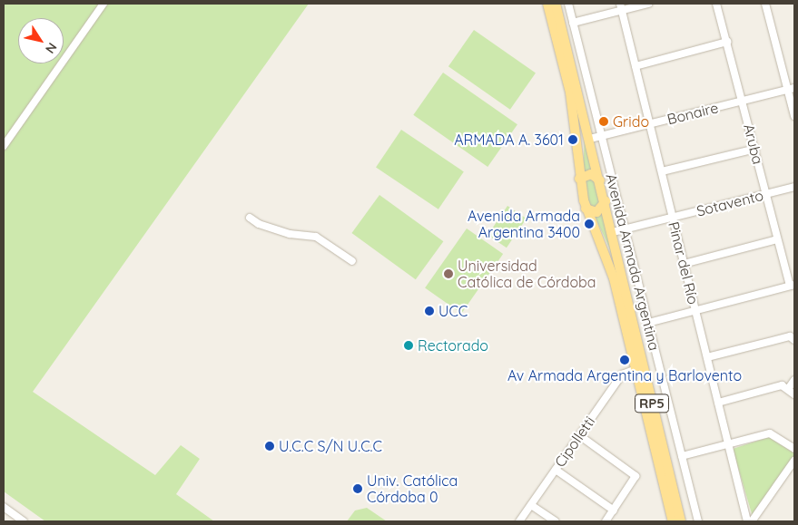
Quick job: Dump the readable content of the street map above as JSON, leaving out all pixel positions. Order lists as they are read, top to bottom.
{
  "streets": {
    "main road": ["Avenida Armada Argentina", "RP5"],
    "street": [
      "Bonaire",
      "Aruba",
      "Sotavento",
      "Pinar del Río",
      "Cipolletti"
    ]
  },
  "crossings": [
    ["Bonaire", "Aruba"],
    ["Bonaire", "Avenida Armada Argentina"],
    ["Bonaire", "Pinar del Río"],
    ["Bonaire", "RP5"],
    ["Aruba", "Sotavento"],
    ["Sotavento", "Avenida Armada Argentina"],
    ["Sotavento", "Pinar del Río"],
    ["Avenida Armada Argentina", "RP5"],
    ["Avenida Armada Argentina", "Cipolletti"]
  ],
  "places": [
    "Grido",
    "ARMADA A. 3601",
    "Avenida Armada Argentina 3400",
    "Universidad Católica de Córdoba",
    "UCC",
    "Rectorado",
    "Av Armada Argentina y Barlovento",
    "U.C.C S/N U.C.C",
    "Univ. Católica Córdoba 0"
  ],
  "north": "bottom right"
}
